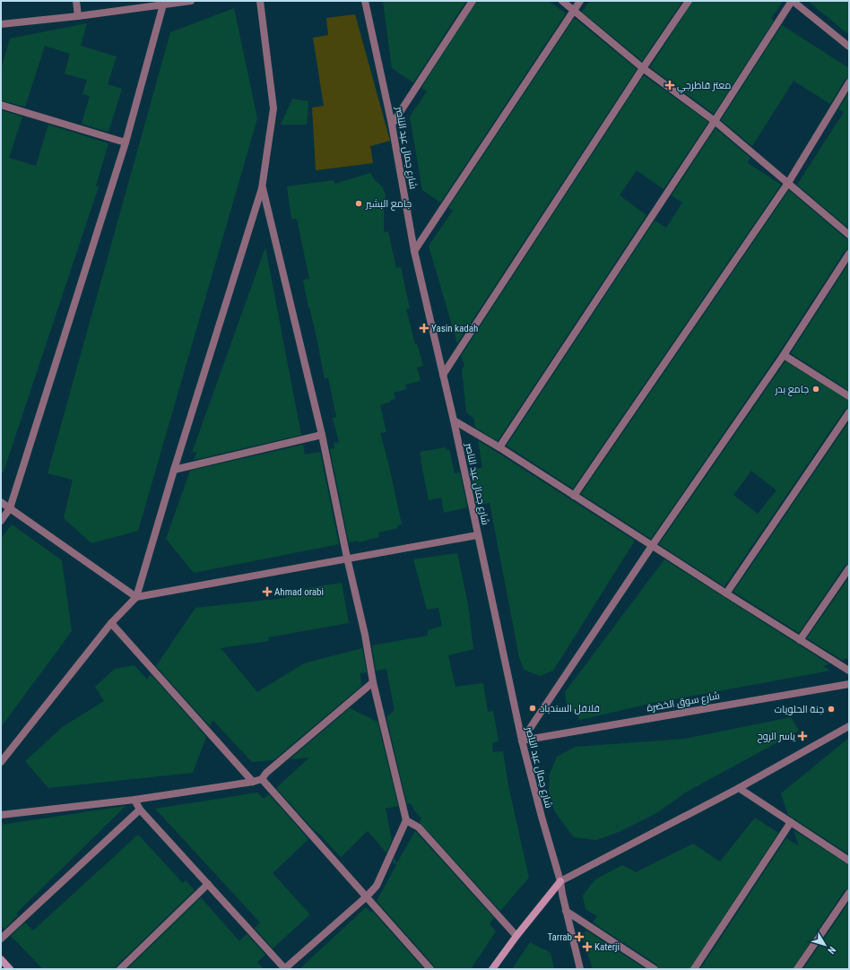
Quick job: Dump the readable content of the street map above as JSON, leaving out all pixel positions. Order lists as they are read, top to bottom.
{
  "streets": {
    "street": ["شارع جمال عبد الناصر", "شارع سوق الخضرة"]
  },
  "crossings": [
    ["شارع جمال عبد الناصر", "شارع سوق الخضرة"]
  ],
  "places": {
    "health": [
      "معتز قاطرجي",
      "Yasin kadah",
      "Ahmad orabi",
      "ياسر الروح",
      "Tarrab",
      "Katerji"
    ],
    "other": [
      "جامع البشير",
      "جامع بدر",
      "فلافل السندباد",
      "جنة الحلويات"
    ]
  },
  "north": "bottom right"
}
